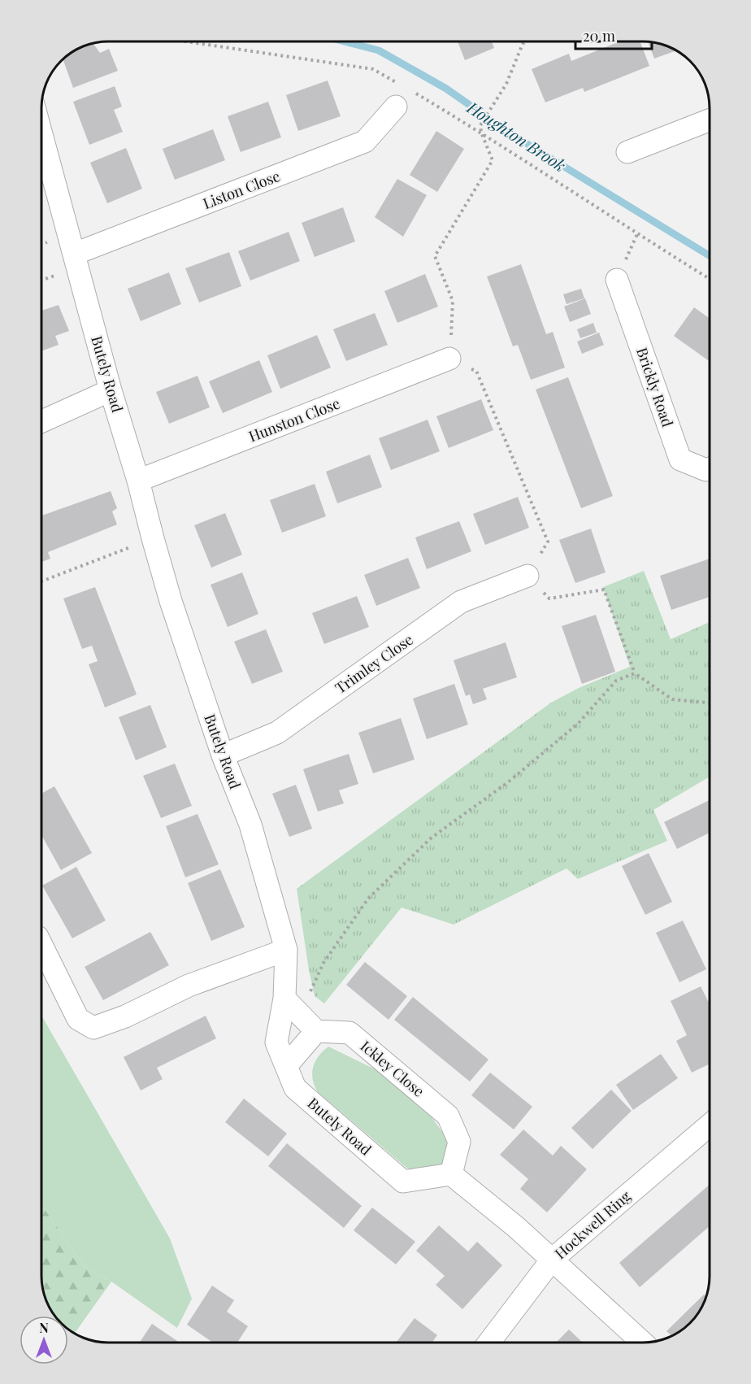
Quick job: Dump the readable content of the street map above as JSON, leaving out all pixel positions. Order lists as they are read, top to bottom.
{
  "streets": {
    "street": [
      "Liston Close",
      "Butely Road",
      "Brickly Road",
      "Hunston Close",
      "Trimley Close",
      "Ickley Close",
      "Hockwell Ring"
    ]
  },
  "crossings": [
    ["Liston Close", "Butely Road"],
    ["Butely Road", "Hunston Close"],
    ["Butely Road", "Trimley Close"],
    ["Butely Road", "Ickley Close"]
  ],
  "water": ["Houghton Brook"],
  "scale_bar": "20 m",
  "north": "top"
}
